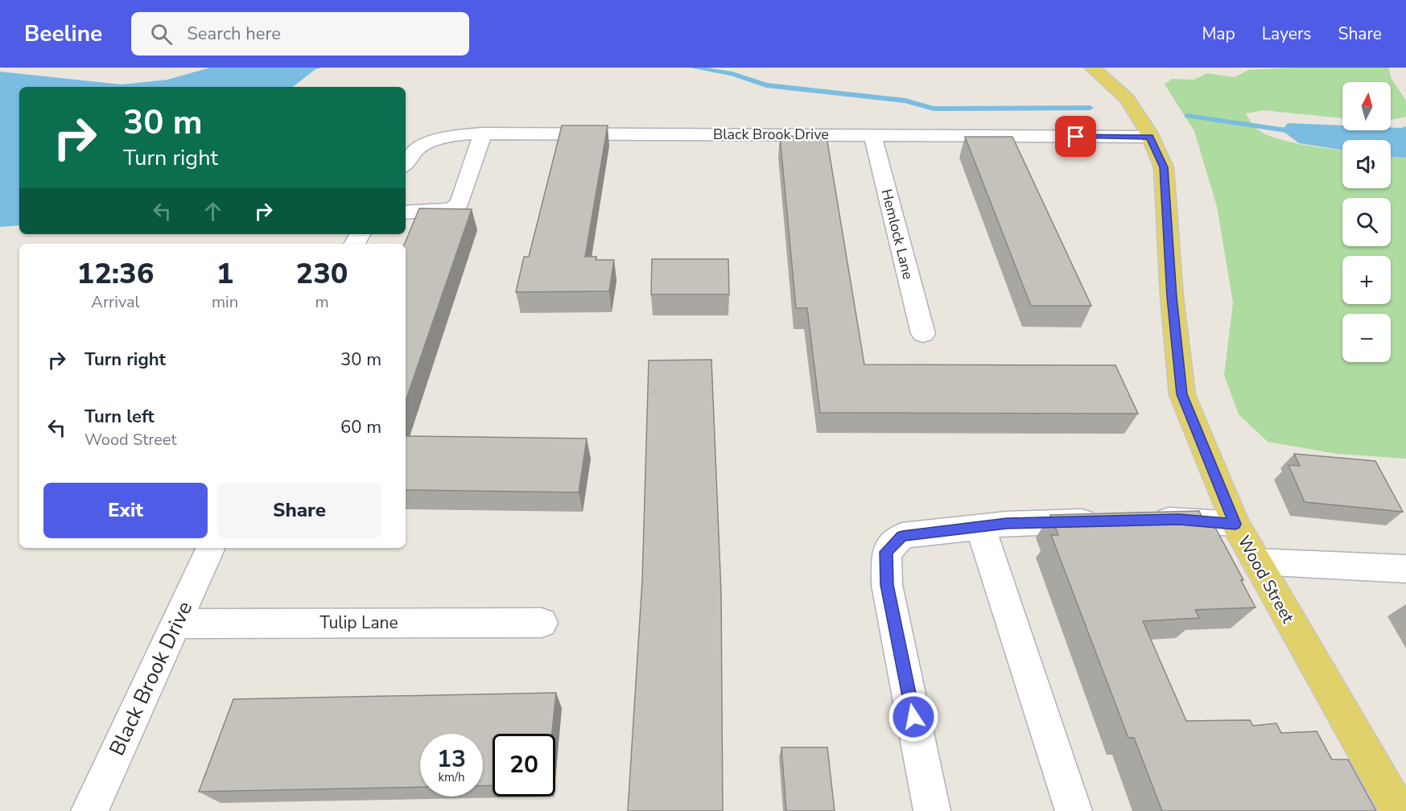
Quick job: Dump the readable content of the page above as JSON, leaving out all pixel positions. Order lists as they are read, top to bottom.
{
  "streets": {
    "main road": ["Wood Street"],
    "street": ["Black Brook Drive", "Hemlock Lane", "Tulip Lane"]
  },
  "crossings": [
    ["Black Brook Drive", "Hemlock Lane"],
    ["Black Brook Drive", "Wood Street"],
    ["Black Brook Drive", "Tulip Lane"]
  ],
  "north": "top",
  "page": {
    "header": "Beeline",
    "search": "Search here",
    "nav": ["Map", "Layers", "Share"],
    "map_buttons": ["+", "−"],
    "turn": ["30 m", "Turn right"],
    "eta": [
      "12:36",
      "Arrival",
      "1",
      "min",
      "230",
      "m"
    ],
    "list": [
      {
        "name": "Turn right",
        "value": "30 m"
      },
      {
        "name": "Turn left",
        "note": "Wood Street",
        "value": "60 m"
      }
    ],
    "buttons": ["Exit", "Share"],
    "speed": "13 km/h",
    "limit": "20"
  }
}
